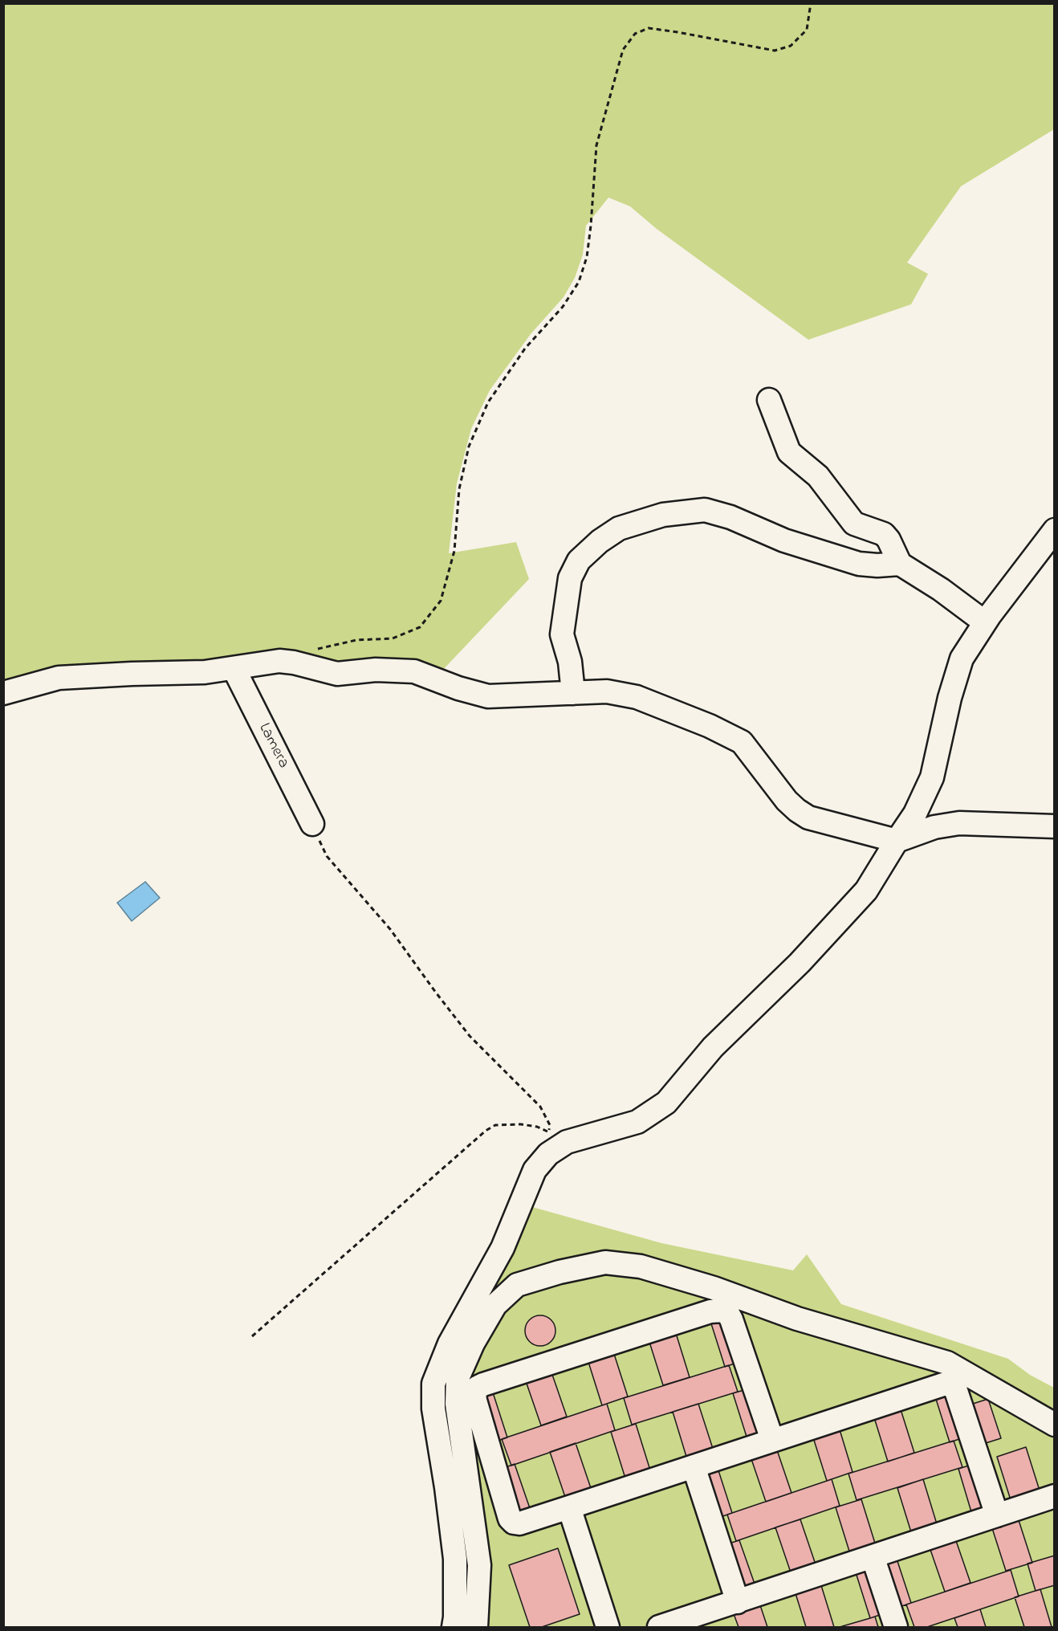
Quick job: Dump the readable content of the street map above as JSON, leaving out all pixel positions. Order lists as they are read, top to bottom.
{
  "streets": {
    "street": ["Lamera"]
  }
}
